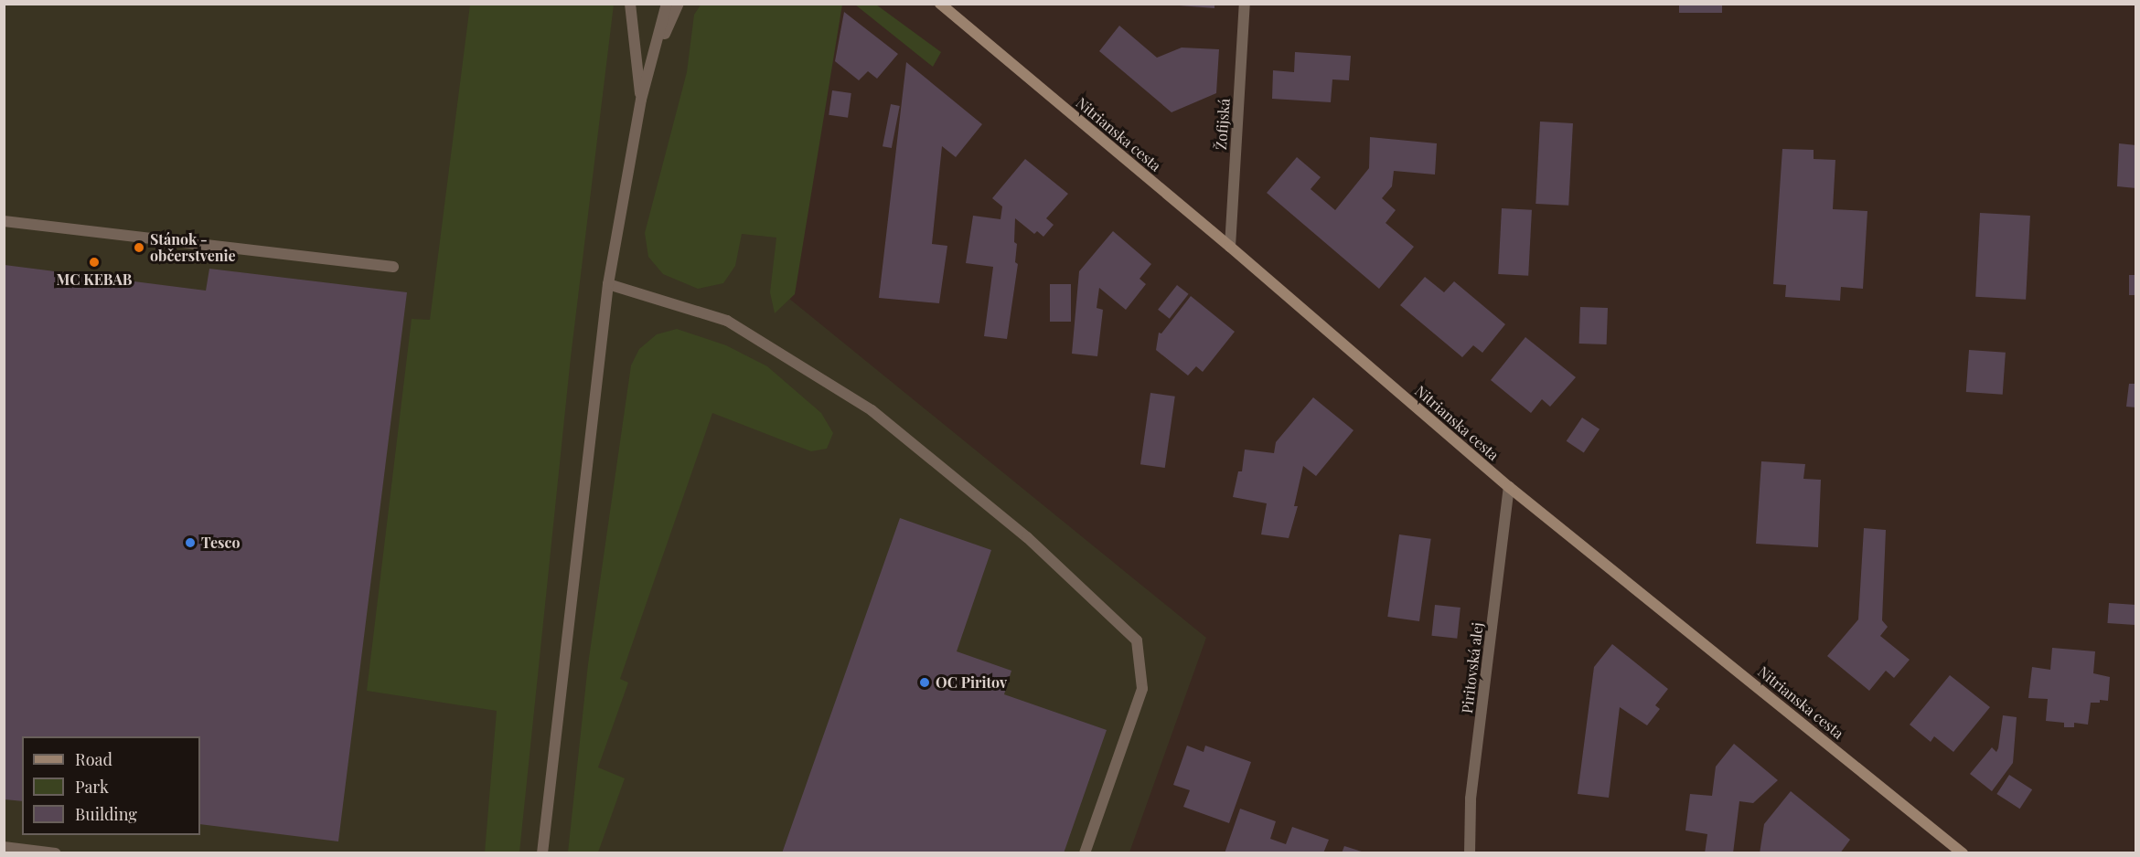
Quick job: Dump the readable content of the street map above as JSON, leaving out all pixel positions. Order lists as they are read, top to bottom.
{
  "streets": {
    "main road": ["Nitrianska cesta"],
    "street": ["Žofijská", "Piritovská alej"]
  },
  "crossings": [
    ["Žofijská", "Nitrianska cesta"],
    ["Nitrianska cesta", "Piritovská alej"]
  ],
  "places": [
    "Stánok - občerstvenie",
    "MC KEBAB",
    "Tesco",
    "OC Piritov"
  ],
  "legend": ["Road", "Park", "Building"]
}
